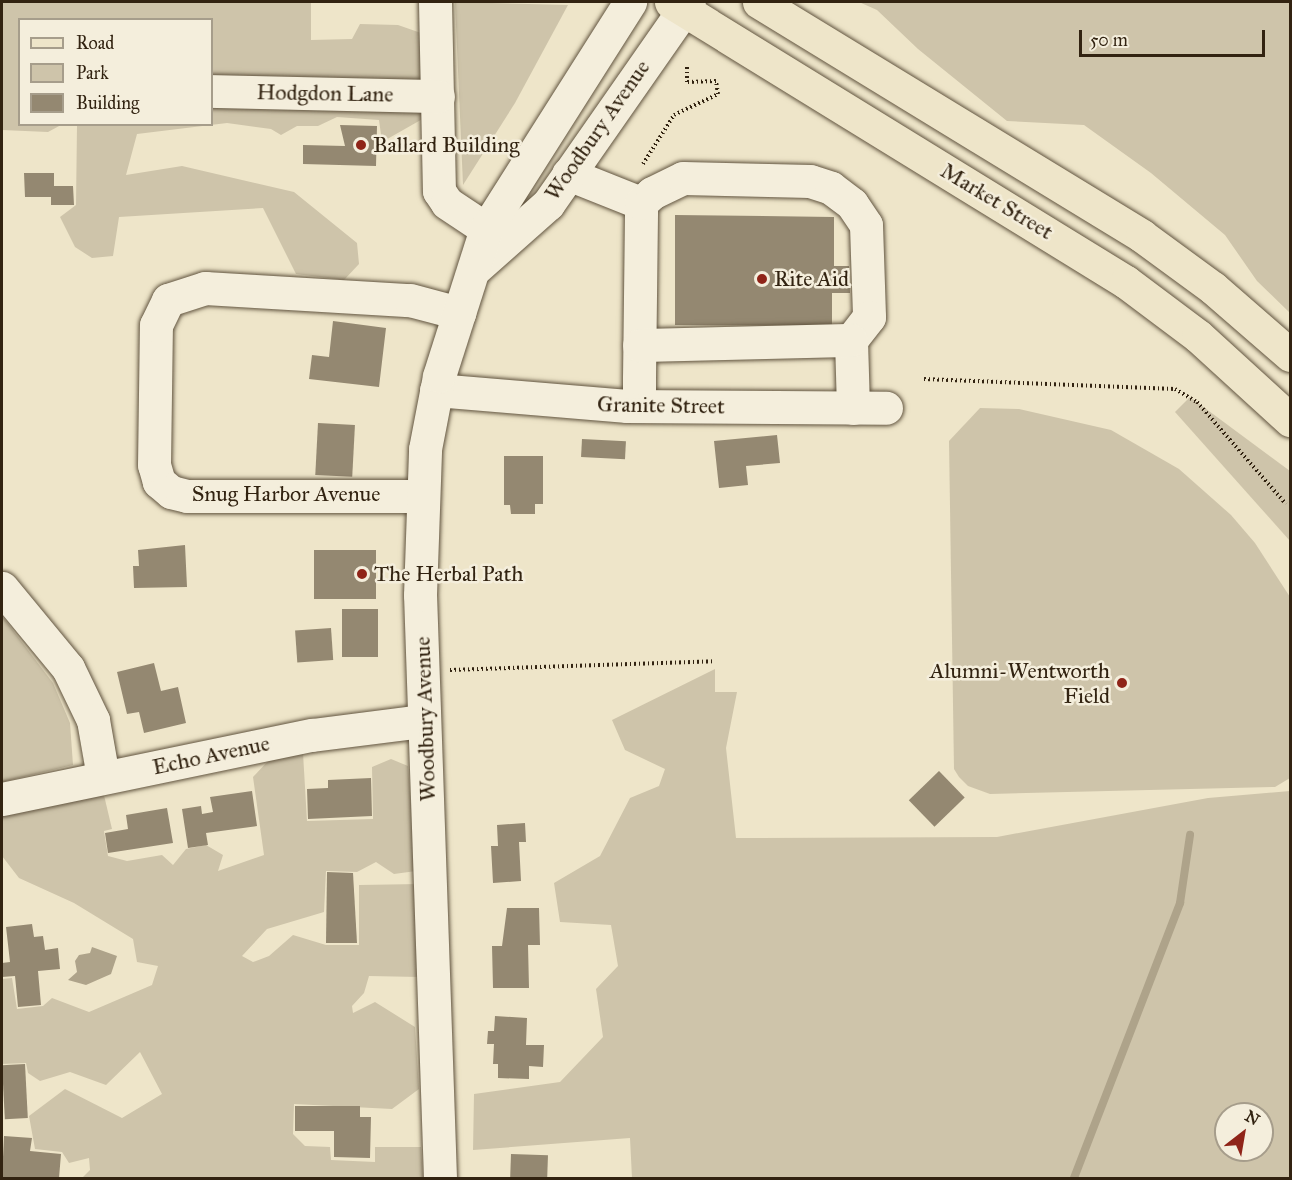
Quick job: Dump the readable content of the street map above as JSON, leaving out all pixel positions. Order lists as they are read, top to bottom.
{
  "streets": {
    "main road": ["Market Street"],
    "street": [
      "Hodgdon Lane",
      "Woodbury Avenue",
      "Granite Street",
      "Snug Harbor Avenue",
      "Echo Avenue"
    ]
  },
  "crossings": [
    ["Woodbury Avenue", "Market Street"],
    ["Woodbury Avenue", "Granite Street"],
    ["Woodbury Avenue", "Snug Harbor Avenue"],
    ["Woodbury Avenue", "Echo Avenue"]
  ],
  "places": [
    "Ballard Building",
    "Rite Aid",
    "The Herbal Path",
    "Alumni-Wentworth Field"
  ],
  "legend": ["Road", "Park", "Building"],
  "scale_bar": "50 m",
  "north": "top right"
}
